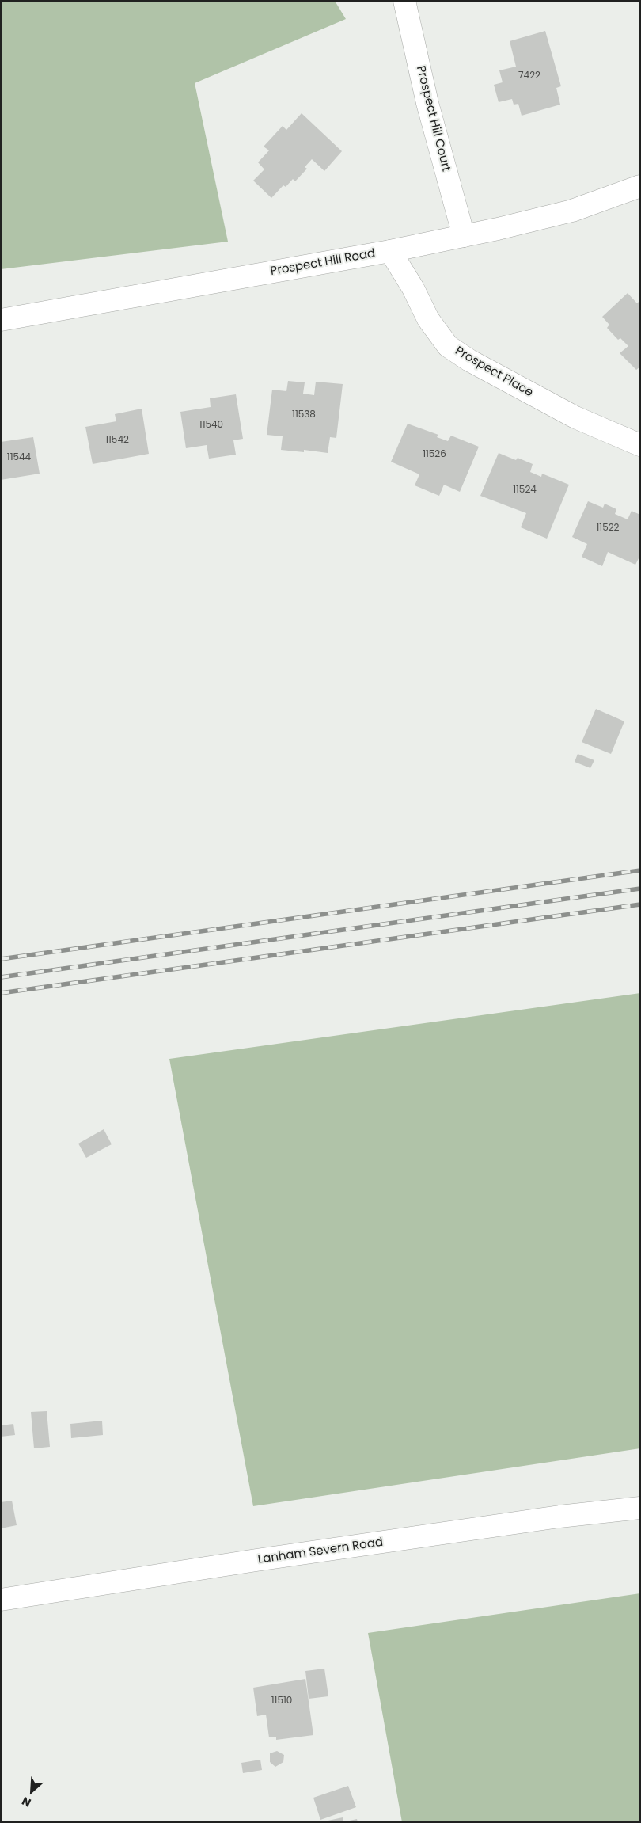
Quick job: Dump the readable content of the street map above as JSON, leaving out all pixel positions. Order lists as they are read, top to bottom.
{
  "streets": {
    "street": [
      "Prospect Hill Court",
      "Prospect Hill Road",
      "Prospect Place",
      "Lanham Severn Road"
    ]
  },
  "crossings": [
    ["Prospect Hill Court", "Prospect Hill Road"],
    ["Prospect Hill Road", "Prospect Place"]
  ],
  "house_numbers": [
    "7422",
    "11538",
    "11540",
    "11542",
    "11526",
    "11544",
    "11524",
    "11522",
    "11510"
  ],
  "north": "bottom left"
}
